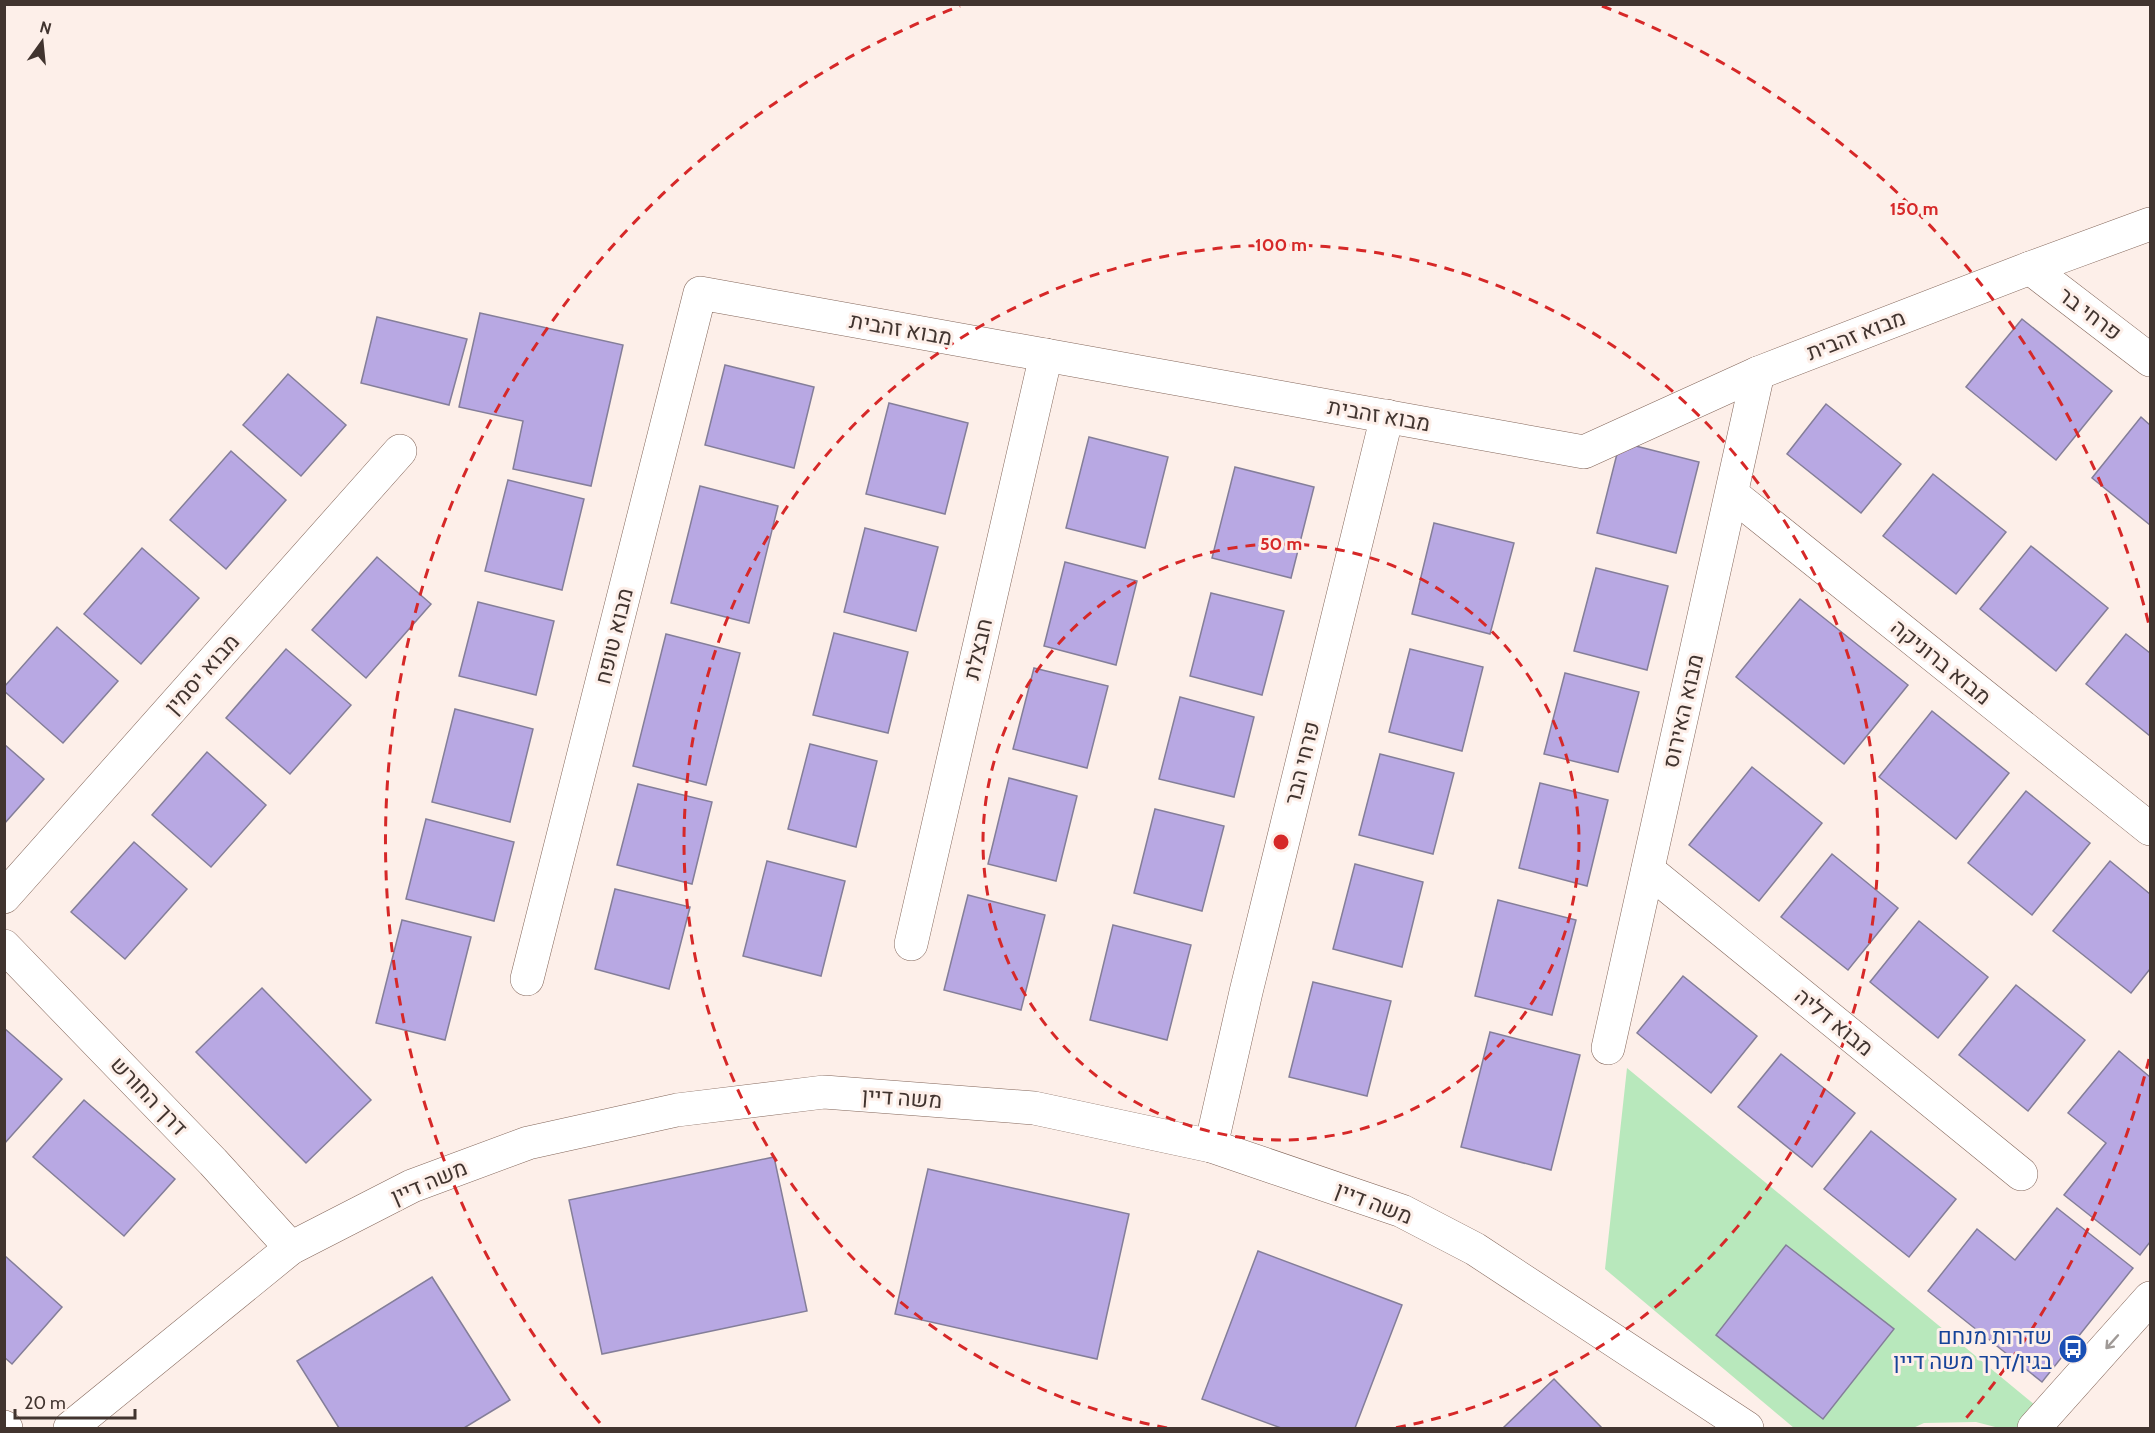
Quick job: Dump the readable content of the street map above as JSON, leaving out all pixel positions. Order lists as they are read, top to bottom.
{
  "streets": {
    "street": [
      "פרחי בר",
      "מבוא זהבית",
      "מבוא טופח",
      "חבצלת",
      "מבוא ברוניקה",
      "מבוא יסמין",
      "מבוא האירוס",
      "פרחי הבר",
      "מבוא דליה",
      "דרך החורש",
      "משה דיין"
    ]
  },
  "crossings": [
    ["פרחי בר", "מבוא זהבית"],
    ["מבוא זהבית", "מבוא טופח"],
    ["מבוא זהבית", "חבצלת"],
    ["מבוא זהבית", "מבוא האירוס"],
    ["מבוא זהבית", "פרחי הבר"],
    ["מבוא ברוניקה", "מבוא האירוס"],
    ["מבוא האירוס", "מבוא דליה"],
    ["פרחי הבר", "משה דיין"],
    ["דרך החורש", "משה דיין"]
  ],
  "places": {
    "bus stop": ["שדרות מנחם בגין/דרך משה דיין"]
  },
  "scale_bar": "20 m",
  "north": "top",
  "rings": ["150 m", "100 m", "50 m"]
}
